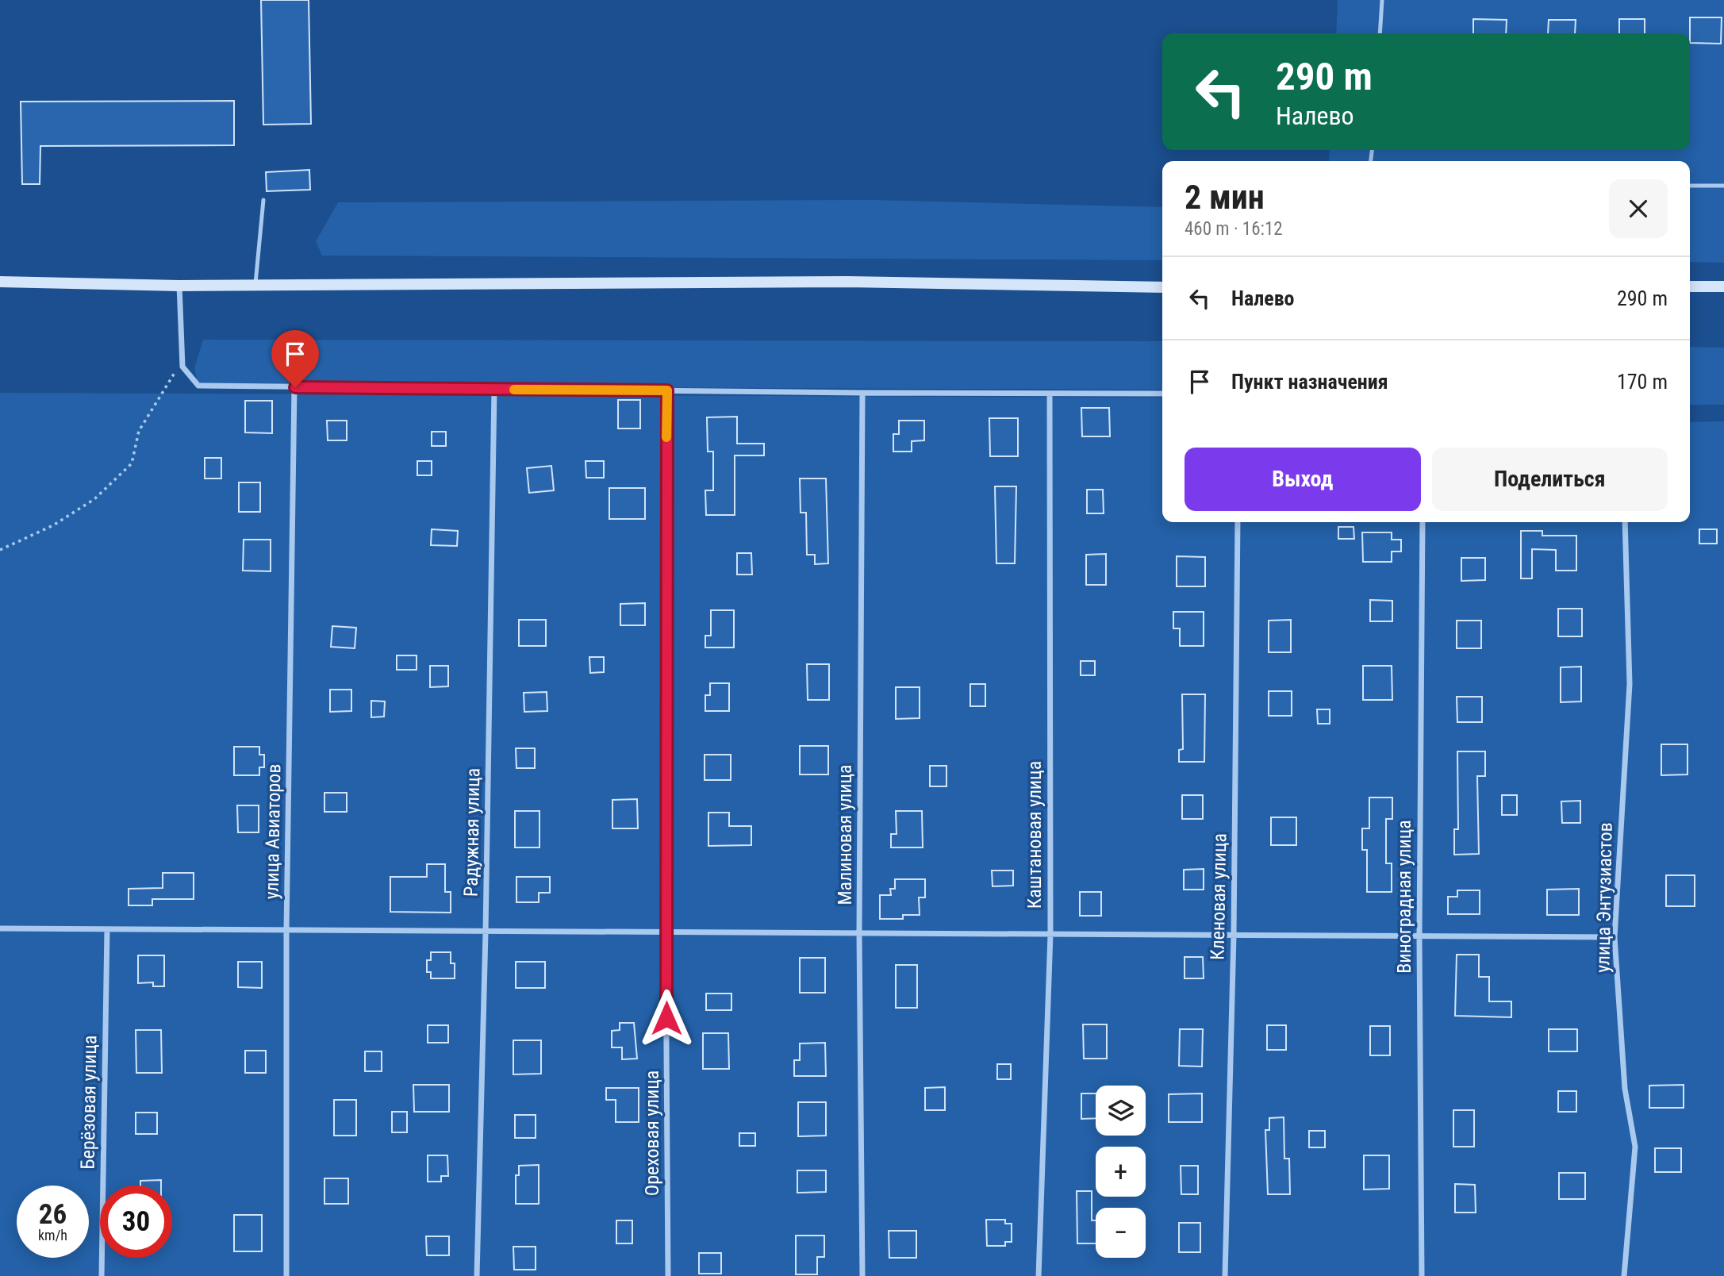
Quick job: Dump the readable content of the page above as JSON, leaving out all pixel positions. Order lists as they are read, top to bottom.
{
  "streets": {
    "street": [
      "улица Авиаторов",
      "Радужная улица",
      "Малиновая улица",
      "Каштановая улица",
      "Кленовая улица",
      "Виноградная улица",
      "улица Энтузиастов",
      "Берёзовая улица",
      "Ореховая улица"
    ]
  },
  "page": {
    "turn": ["290 m", "Налево"],
    "heading": ["2 мин", "460 m · 16:12"],
    "list": [
      {
        "name": "Налево",
        "value": "290 m"
      },
      {
        "name": "Пункт назначения",
        "value": "170 m"
      }
    ],
    "buttons": ["Выход", "Поделиться"],
    "map_buttons": ["+", "−"],
    "speed": "26 km/h",
    "limit": "30"
  }
}
